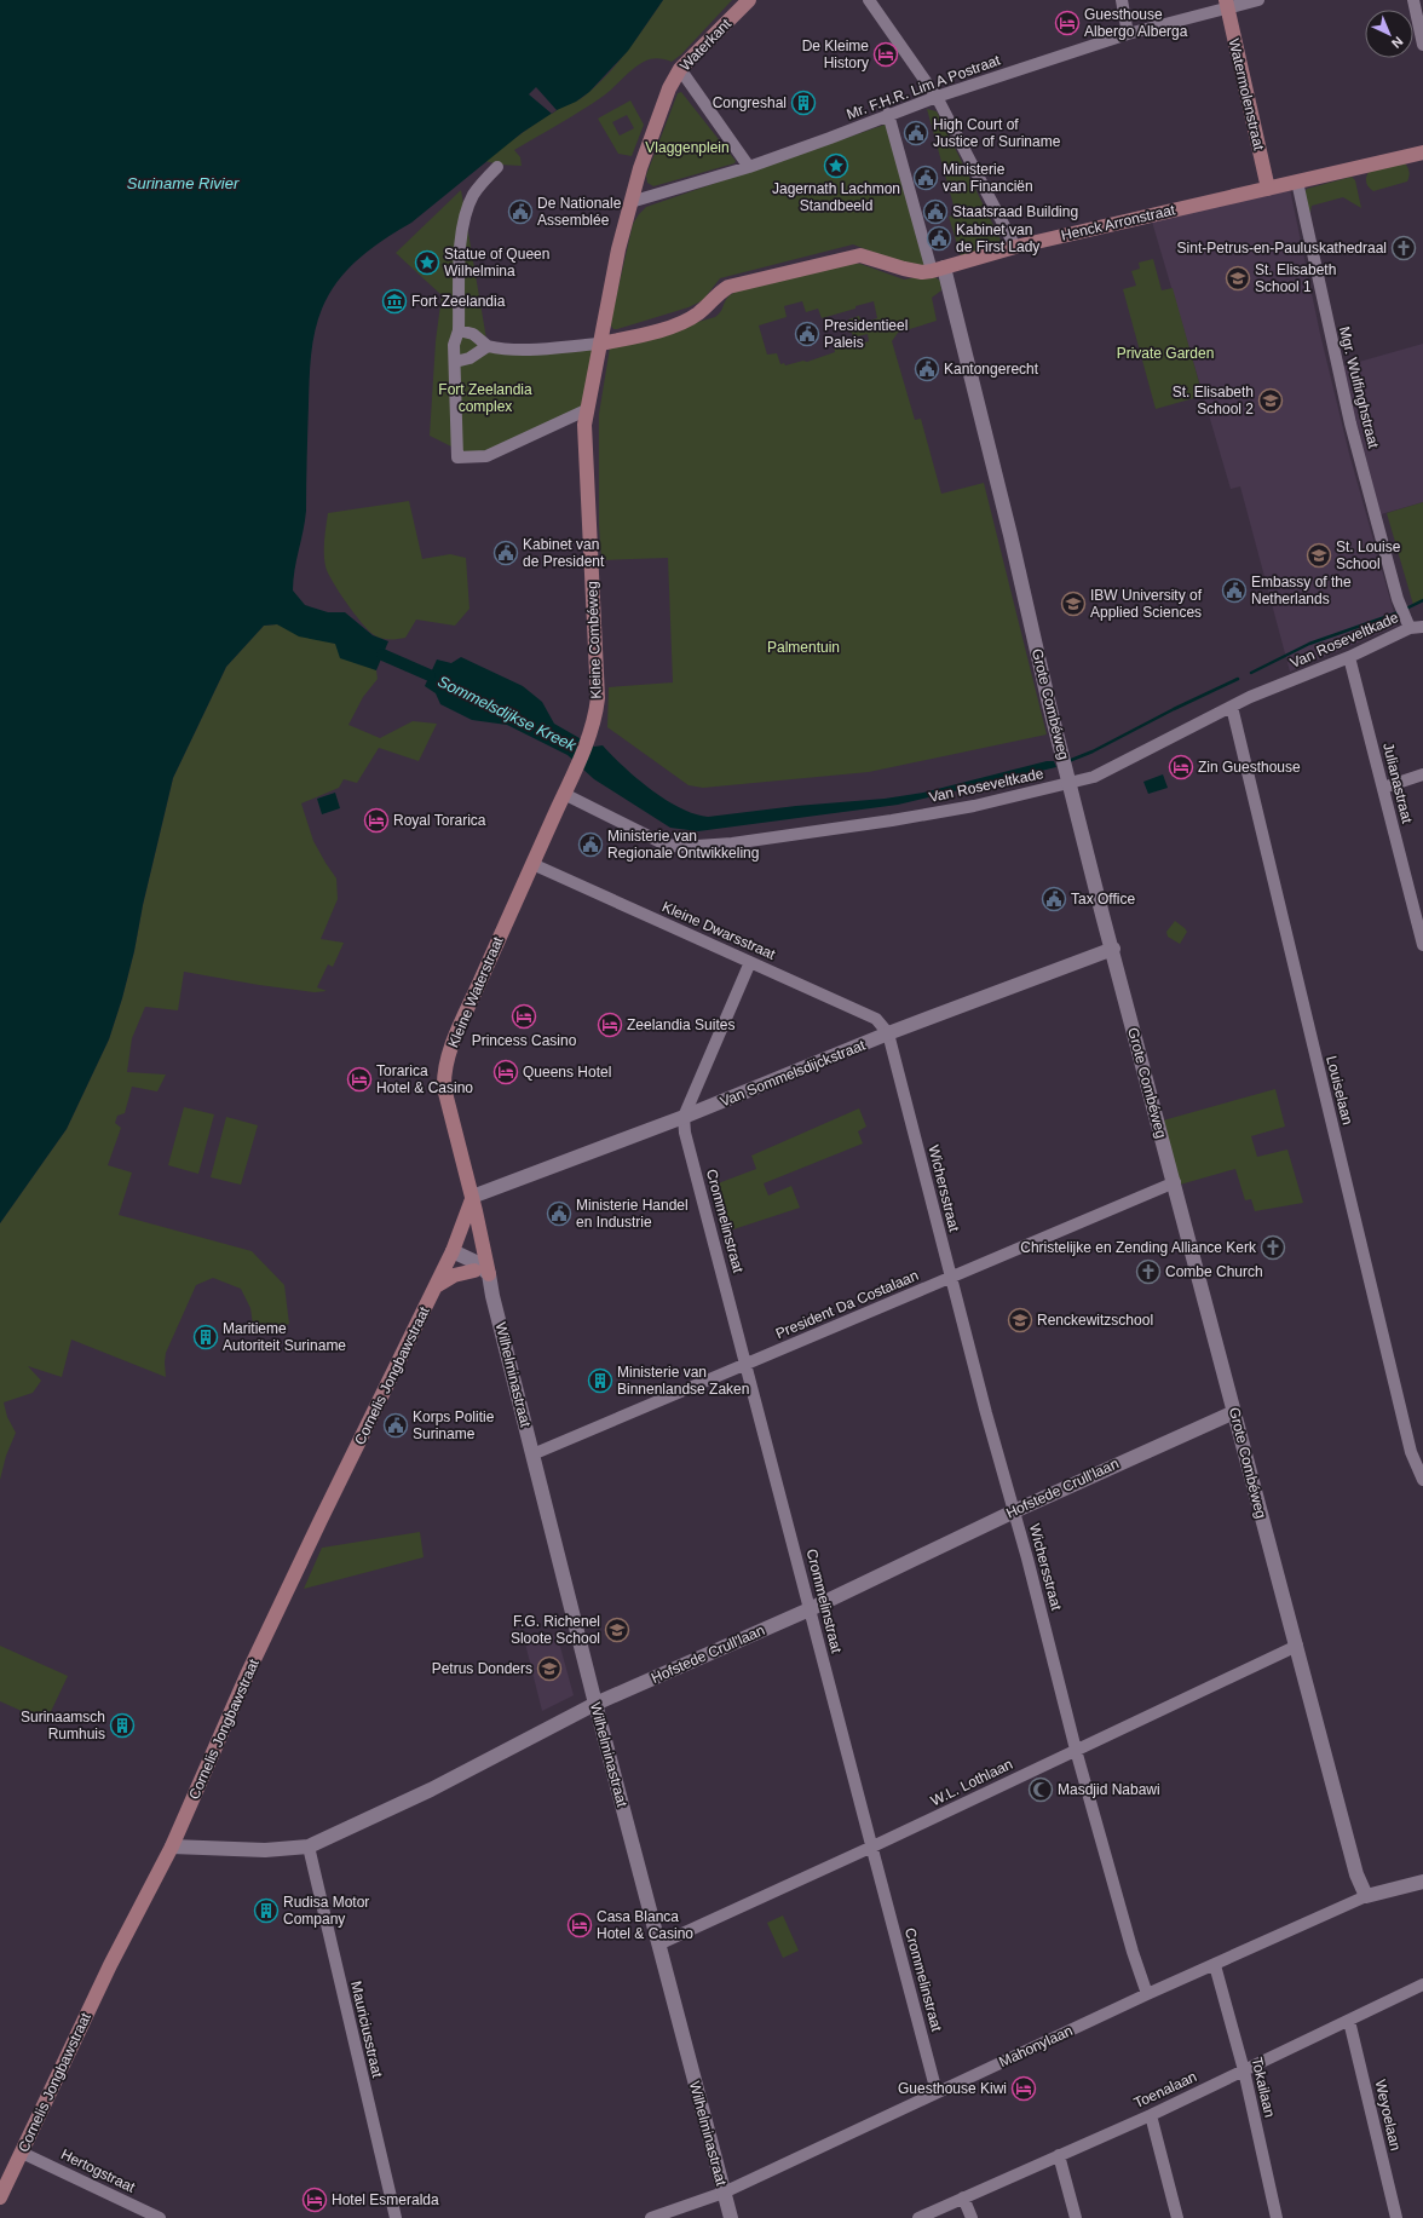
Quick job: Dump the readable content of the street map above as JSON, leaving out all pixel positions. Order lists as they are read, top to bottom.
{
  "streets": {
    "main road": [
      "Waterkant",
      "Watermolenstraat",
      "Henck Arronstraat",
      "Kleine Combéweg",
      "Kleine Waterstraat",
      "Cornelis Jongbawstraat"
    ],
    "street": [
      "Mr. F.H.R. Lim A Postraat",
      "Mgr. Wulfinghstraat",
      "Van Roseveltkade",
      "Grote Combéweg",
      "Julianastraat",
      "Kleine Dwarsstraat",
      "Van Sommelsdijckstraat",
      "Louiselaan",
      "Wichersstraat",
      "Crommelinstraat",
      "President Da Costalaan",
      "Wilhelminastraat",
      "Hofstede Crull'laan",
      "W.L. Lothlaan",
      "Mauriciusstraat",
      "Mahonylaan",
      "Tokailaan",
      "Toenalaan",
      "Weyoelaan",
      "Hertogstraat"
    ]
  },
  "crossings": [
    ["Waterkant", "Mr. F.H.R. Lim A Postraat"],
    ["Waterkant", "Henck Arronstraat"],
    ["Waterkant", "Kleine Combéweg"],
    ["Mr. F.H.R. Lim A Postraat", "Watermolenstraat"],
    ["Watermolenstraat", "Henck Arronstraat"],
    ["Henck Arronstraat", "Mgr. Wulfinghstraat"],
    ["Henck Arronstraat", "Kleine Combéweg"],
    ["Henck Arronstraat", "Grote Combéweg"],
    ["Mgr. Wulfinghstraat", "Van Roseveltkade"],
    ["Kleine Combéweg", "Kleine Waterstraat"],
    ["Van Roseveltkade", "Grote Combéweg"],
    ["Van Roseveltkade", "Julianastraat"],
    ["Van Roseveltkade", "Kleine Waterstraat"],
    ["Van Roseveltkade", "Louiselaan"],
    ["Grote Combéweg", "Van Sommelsdijckstraat"],
    ["Grote Combéweg", "President Da Costalaan"],
    ["Grote Combéweg", "Hofstede Crull'laan"],
    ["Grote Combéweg", "W.L. Lothlaan"],
    ["Grote Combéweg", "Mahonylaan"],
    ["Kleine Dwarsstraat", "Kleine Waterstraat"],
    ["Kleine Dwarsstraat", "Van Sommelsdijckstraat"],
    ["Kleine Dwarsstraat", "Wichersstraat"],
    ["Kleine Waterstraat", "Van Sommelsdijckstraat"],
    ["Kleine Waterstraat", "Wilhelminastraat"],
    ["Van Sommelsdijckstraat", "Wichersstraat"],
    ["Van Sommelsdijckstraat", "Crommelinstraat"],
    ["Wichersstraat", "President Da Costalaan"],
    ["Wichersstraat", "Hofstede Crull'laan"],
    ["Wichersstraat", "W.L. Lothlaan"],
    ["Wichersstraat", "Mahonylaan"],
    ["Crommelinstraat", "President Da Costalaan"],
    ["Crommelinstraat", "Hofstede Crull'laan"],
    ["Crommelinstraat", "W.L. Lothlaan"],
    ["Crommelinstraat", "Mahonylaan"],
    ["President Da Costalaan", "Wilhelminastraat"],
    ["Wilhelminastraat", "Cornelis Jongbawstraat"],
    ["Wilhelminastraat", "Hofstede Crull'laan"],
    ["Wilhelminastraat", "W.L. Lothlaan"],
    ["Wilhelminastraat", "Mahonylaan"],
    ["Cornelis Jongbawstraat", "Hofstede Crull'laan"],
    ["Cornelis Jongbawstraat", "Hertogstraat"],
    ["Hofstede Crull'laan", "Mauriciusstraat"],
    ["Mahonylaan", "Tokailaan"],
    ["Tokailaan", "Toenalaan"],
    ["Toenalaan", "Weyoelaan"]
  ],
  "water": ["Suriname Rivier", "Sommelsdijkse Kreek"],
  "parks": [
    "Vlaggenplein",
    "Private Garden",
    "Fort Zeelandia complex",
    "Palmentuin"
  ],
  "places": {
    "hotel": [
      "Guesthouse Albergo Alberga",
      "De Kleime History",
      "Zin Guesthouse",
      "Royal Torarica",
      "Princess Casino",
      "Zeelandia Suites",
      "Queens Hotel",
      "Torarica Hotel & Casino",
      "Casa Blanca Hotel & Casino",
      "Guesthouse Kiwi",
      "Hotel Esmeralda"
    ],
    "building": [
      "Congreshal",
      "Maritieme Autoriteit Suriname",
      "Ministerie van Binnenlandse Zaken",
      "Surinaamsch Rumhuis",
      "Rudisa Motor Company"
    ],
    "public building": [
      "High Court of Justice of Suriname",
      "Ministerie van Financiën",
      "De Nationale Assemblée",
      "Staatsraad Building",
      "Kabinet van de First Lady",
      "Presidentieel Paleis",
      "Kantongerecht",
      "Kabinet van de President",
      "Embassy of the Netherlands",
      "Ministerie van Regionale Ontwikkeling",
      "Tax Office",
      "Ministerie Handel en Industrie",
      "Korps Politie Suriname"
    ],
    "place": ["Jagernath Lachmon Standbeeld", "Statue of Queen Wilhelmina"],
    "church": ["Sint-Petrus-en-Pauluskathedraal", "Christelijke en Zending Alliance Kerk", "Combe Church"],
    "school or university": [
      "St. Elisabeth School 1",
      "St. Elisabeth School 2",
      "St. Louise School",
      "IBW University of Applied Sciences",
      "Renckewitzschool",
      "F.G. Richenel Sloote School",
      "Petrus Donders"
    ],
    "museum": ["Fort Zeelandia"],
    "mosque": ["Masdjid Nabawi"]
  },
  "north": "bottom right"
}
